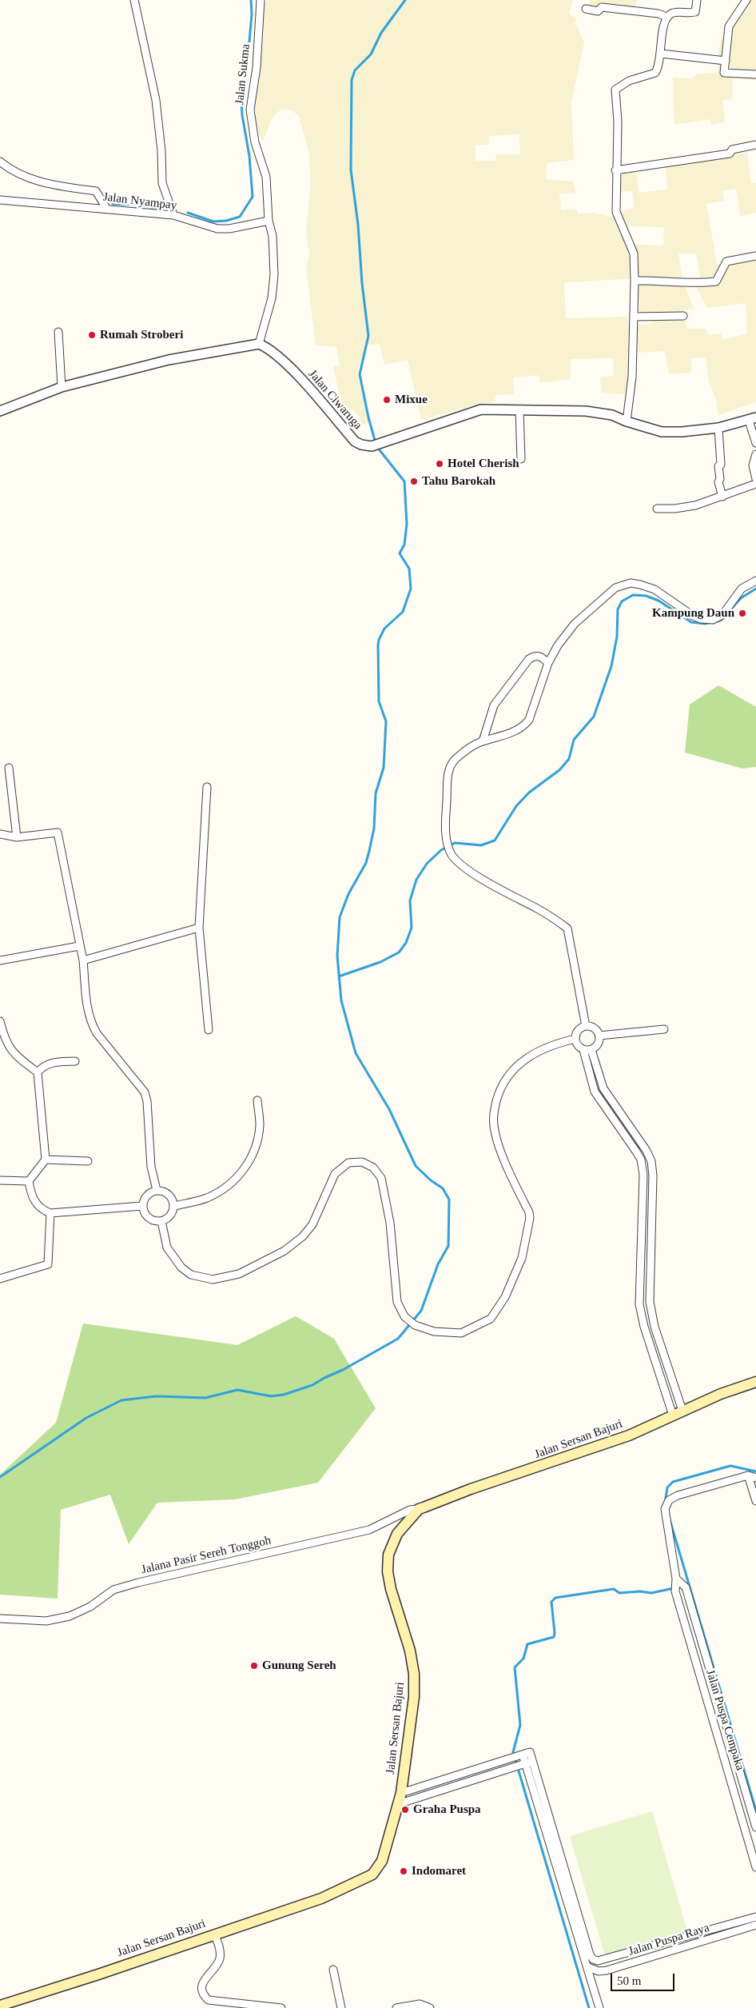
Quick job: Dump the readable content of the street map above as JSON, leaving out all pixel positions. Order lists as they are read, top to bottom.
{
  "streets": {
    "main road": ["Jalan Sersan Bajuri"],
    "street": [
      "Jalan Sukma",
      "Jalan Nyampay",
      "Jalan Ciwaruga",
      "Jalana Pasir Sereh Tonggoh",
      "Jalan Puspa Cempaka",
      "Jalan Puspa Raya"
    ]
  },
  "crossings": [
    ["Jalan Sukma", "Jalan Nyampay"],
    ["Jalan Sersan Bajuri", "Jalana Pasir Sereh Tonggoh"]
  ],
  "places": [
    "Rumah Stroberi",
    "Mixue",
    "Hotel Cherish",
    "Tahu Barokah",
    "Kampung Daun",
    "Gunung Sereh",
    "Graha Puspa",
    "Indomaret"
  ],
  "scale_bar": "50 m"
}
